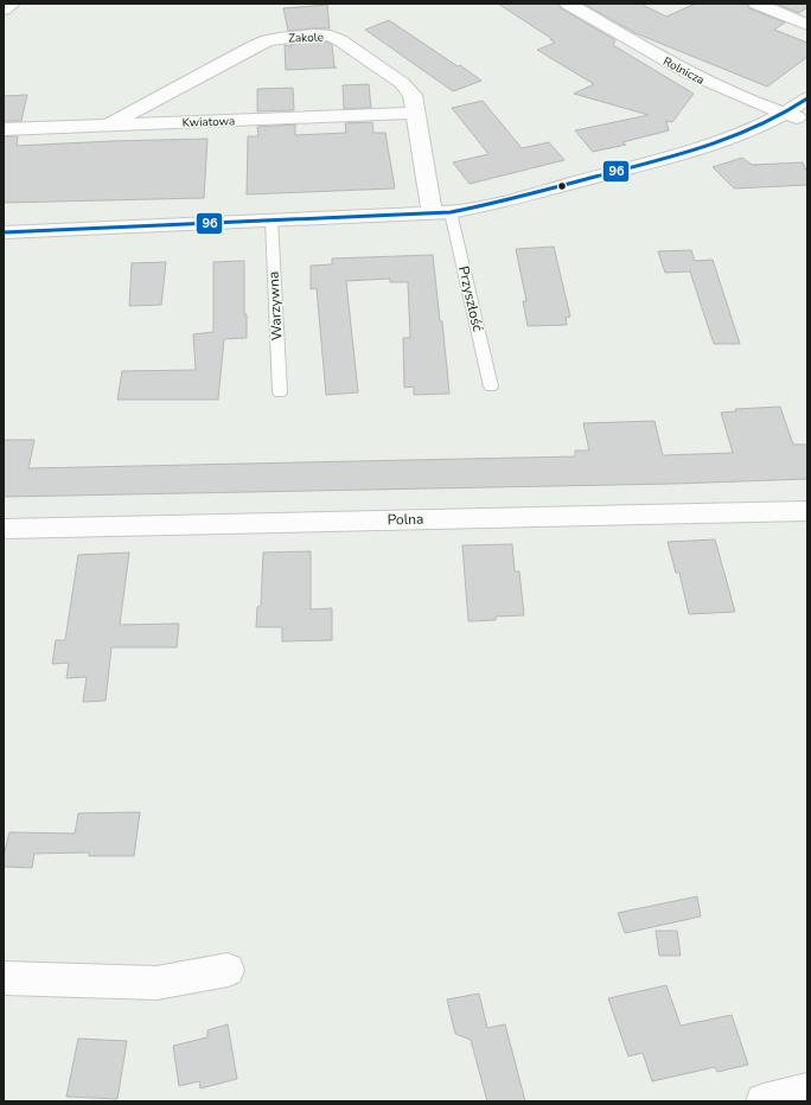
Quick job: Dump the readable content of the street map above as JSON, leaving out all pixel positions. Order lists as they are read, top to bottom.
{
  "streets": {
    "street": [
      "Zakole",
      "Rolnicza",
      "Kwiatowa",
      "Polna"
    ],
    "lane": ["Przyszłość", "Warzywna"]
  },
  "crossings": [
    ["Zakole", "Kwiatowa"],
    ["Zakole", "Przyszłość"]
  ],
  "lines": ["transit line 96"]
}
